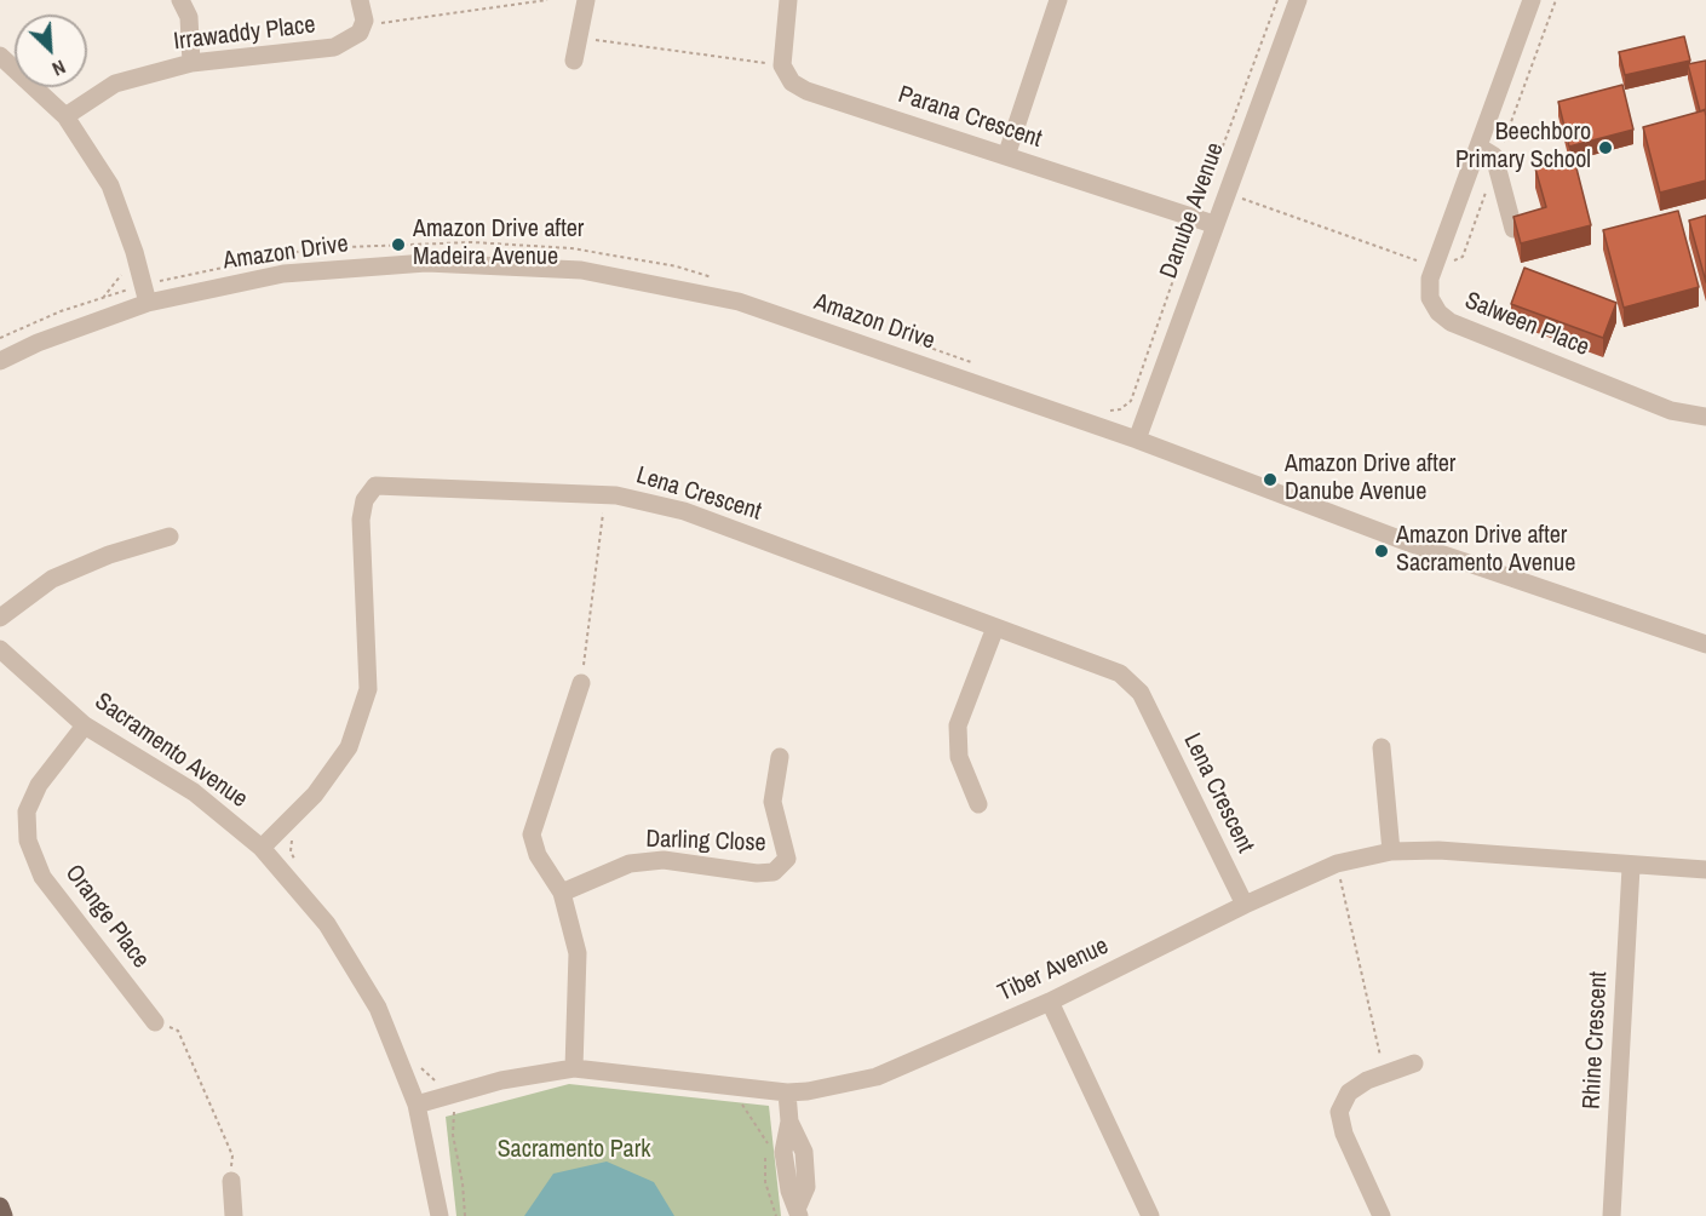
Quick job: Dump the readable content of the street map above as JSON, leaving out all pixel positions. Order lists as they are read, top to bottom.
{
  "streets": {
    "street": [
      "Irrawaddy Place",
      "Parana Crescent",
      "Danube Avenue",
      "Amazon Drive",
      "Salween Place",
      "Lena Crescent",
      "Sacramento Avenue",
      "Darling Close",
      "Orange Place",
      "Tiber Avenue",
      "Rhine Crescent"
    ]
  },
  "crossings": [
    ["Parana Crescent", "Danube Avenue"],
    ["Danube Avenue", "Amazon Drive"],
    ["Lena Crescent", "Sacramento Avenue"],
    ["Lena Crescent", "Tiber Avenue"],
    ["Sacramento Avenue", "Orange Place"],
    ["Sacramento Avenue", "Tiber Avenue"],
    ["Tiber Avenue", "Rhine Crescent"]
  ],
  "parks": ["Sacramento Park"],
  "places": [
    "Beechboro Primary School",
    "Amazon Drive after Madeira Avenue",
    "Amazon Drive after Danube Avenue",
    "Amazon Drive after Sacramento Avenue"
  ],
  "north": "bottom right"
}
